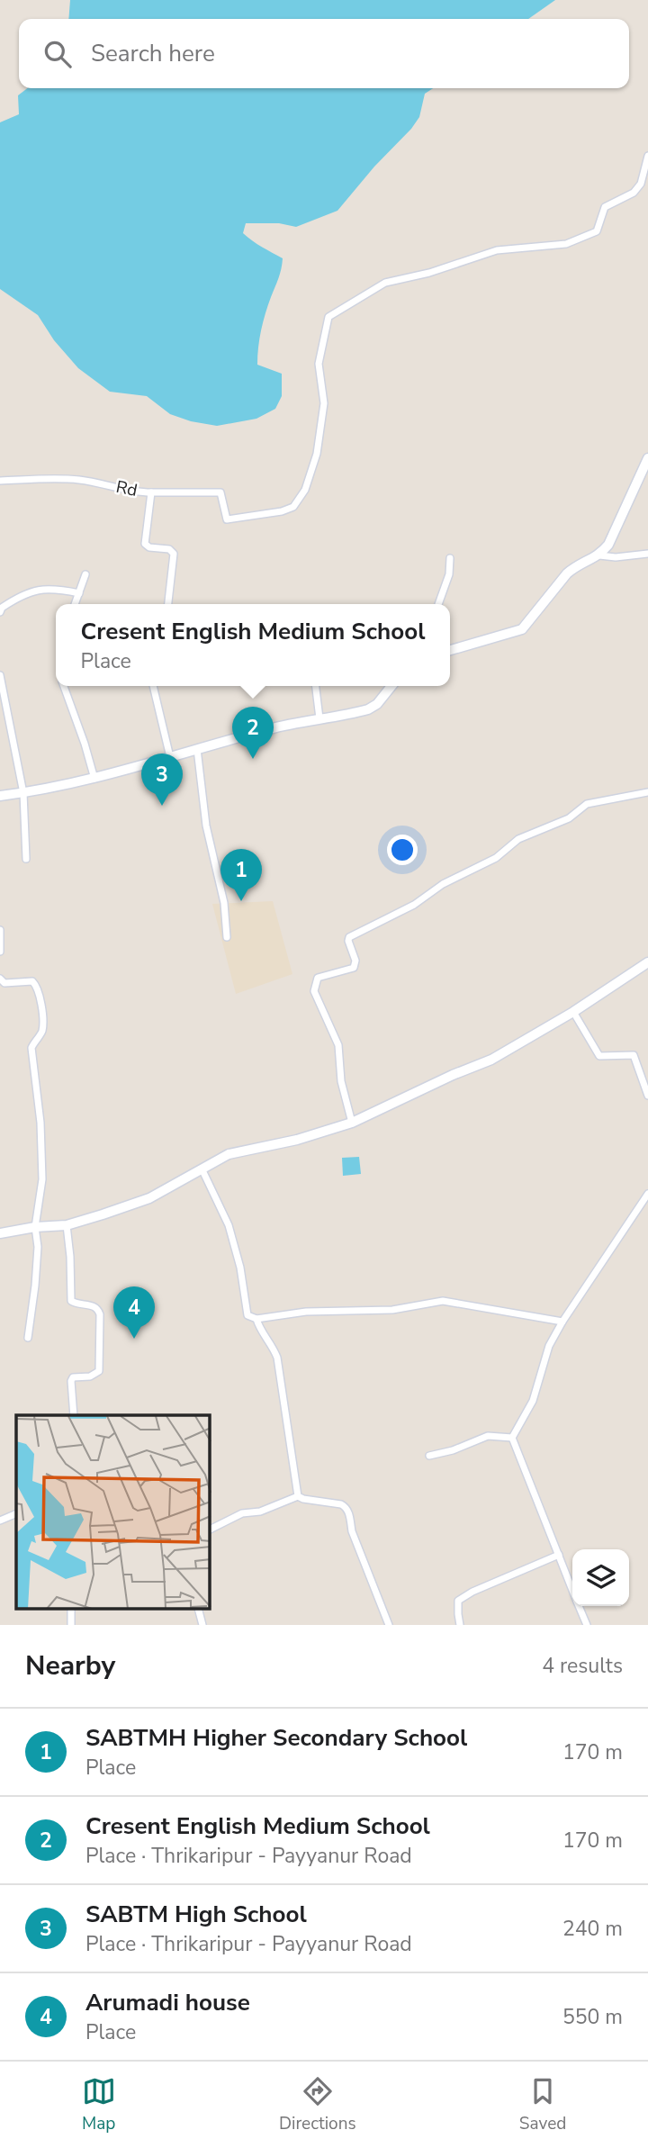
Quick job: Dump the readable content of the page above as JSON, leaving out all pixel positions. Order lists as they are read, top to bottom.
{
  "streets": {
    "street": ["Rd"]
  },
  "page": {
    "search": "Search here",
    "popup": ["Cresent English Medium School", "Place"],
    "pins": [
      "2",
      "3",
      "1",
      "4"
    ],
    "heading": ["Nearby", "4 results"],
    "list": [
      {
        "mark": "1",
        "name": "SABTMH Higher Secondary School",
        "note": "Place",
        "value": "170 m"
      },
      {
        "mark": "2",
        "name": "Cresent English Medium School",
        "note": "Place · Thrikaripur - Payyanur Road",
        "value": "170 m"
      },
      {
        "mark": "3",
        "name": "SABTM High School",
        "note": "Place · Thrikaripur - Payyanur Road",
        "value": "240 m"
      },
      {
        "mark": "4",
        "name": "Arumadi house",
        "note": "Place",
        "value": "550 m"
      }
    ],
    "nav": ["Map", "Directions", "Saved"]
  }
}
